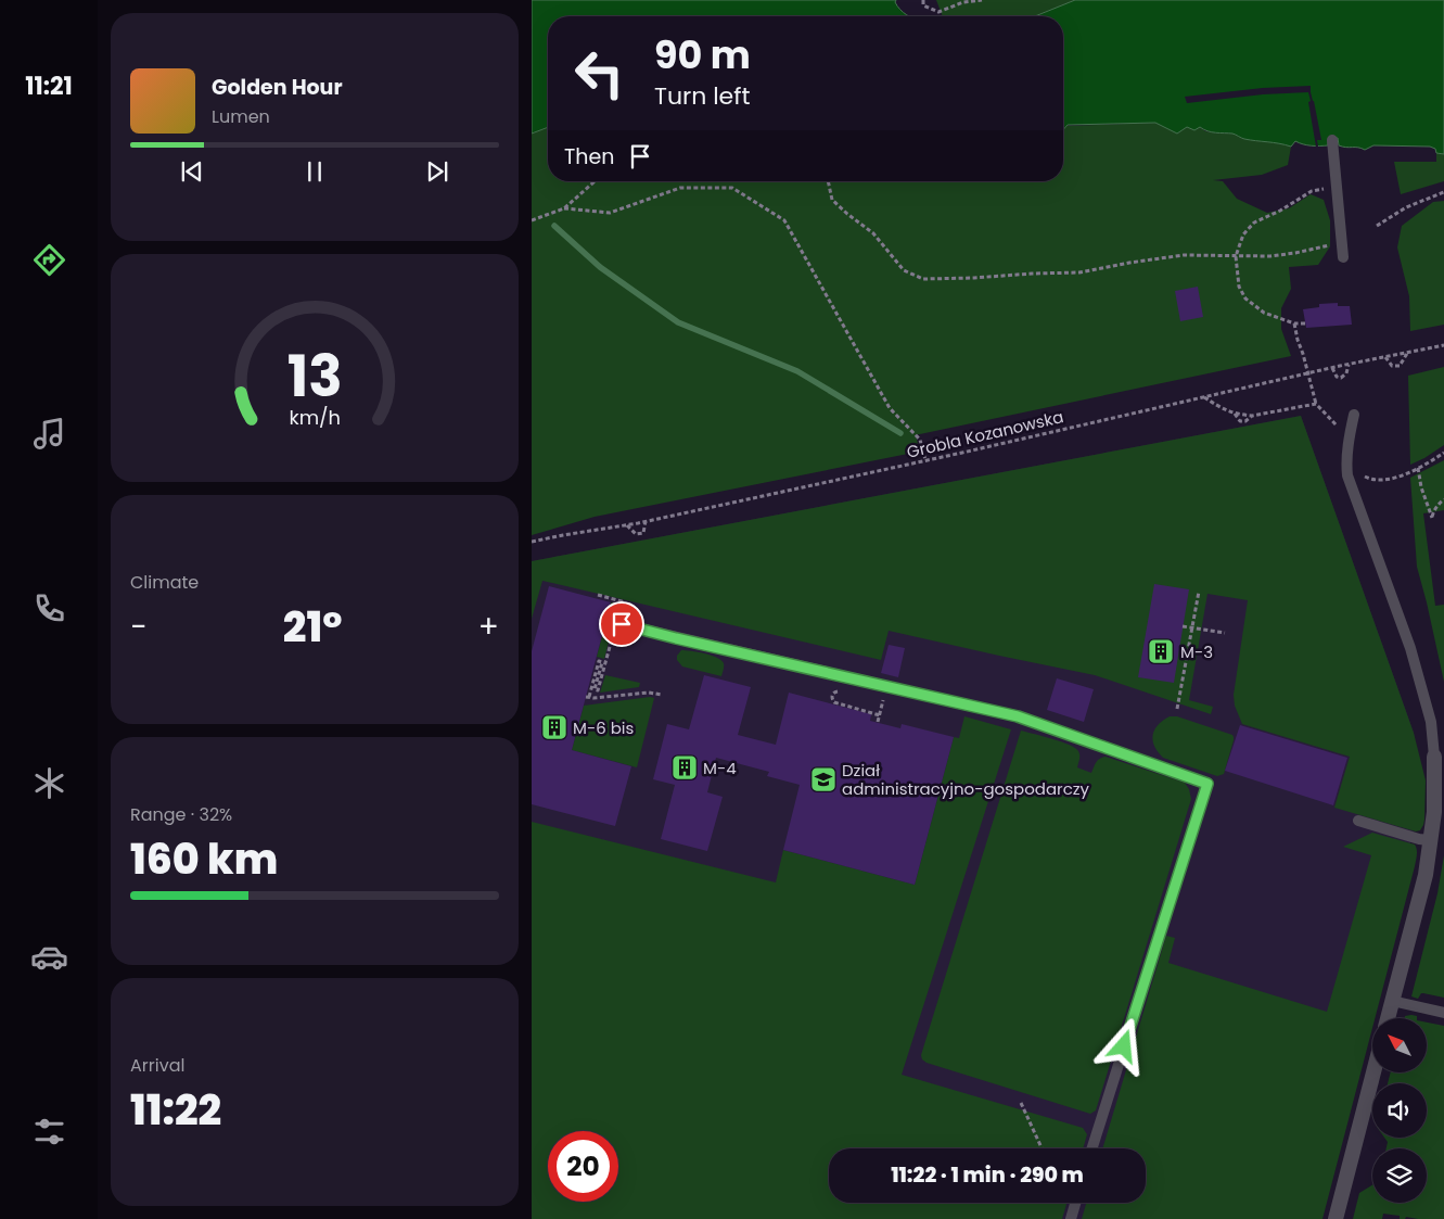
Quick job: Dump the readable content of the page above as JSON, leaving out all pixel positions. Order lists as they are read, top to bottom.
{
  "streets": {
    "path": ["Grobla Kozanowska"]
  },
  "places": {
    "building": ["M-3", "M-6 bis", "M-4"],
    "school or university": ["Dział administracyjno-gospodarczy"]
  },
  "north": "top left",
  "page": {
    "tabs": "11:21",
    "turn": ["90 m", "Turn left"],
    "song": ["Golden Hour", "Lumen"],
    "then": "Then",
    "tile": [
      "Climate",
      ["Range · 32%", "160 km"],
      ["Arrival", "11:22"]
    ],
    "heat": ["−", "21°", "+"],
    "limit": "20",
    "trip": "11:22 · 1 min · 290 m",
    "gauge": ["13", "km/h"]
  }
}
